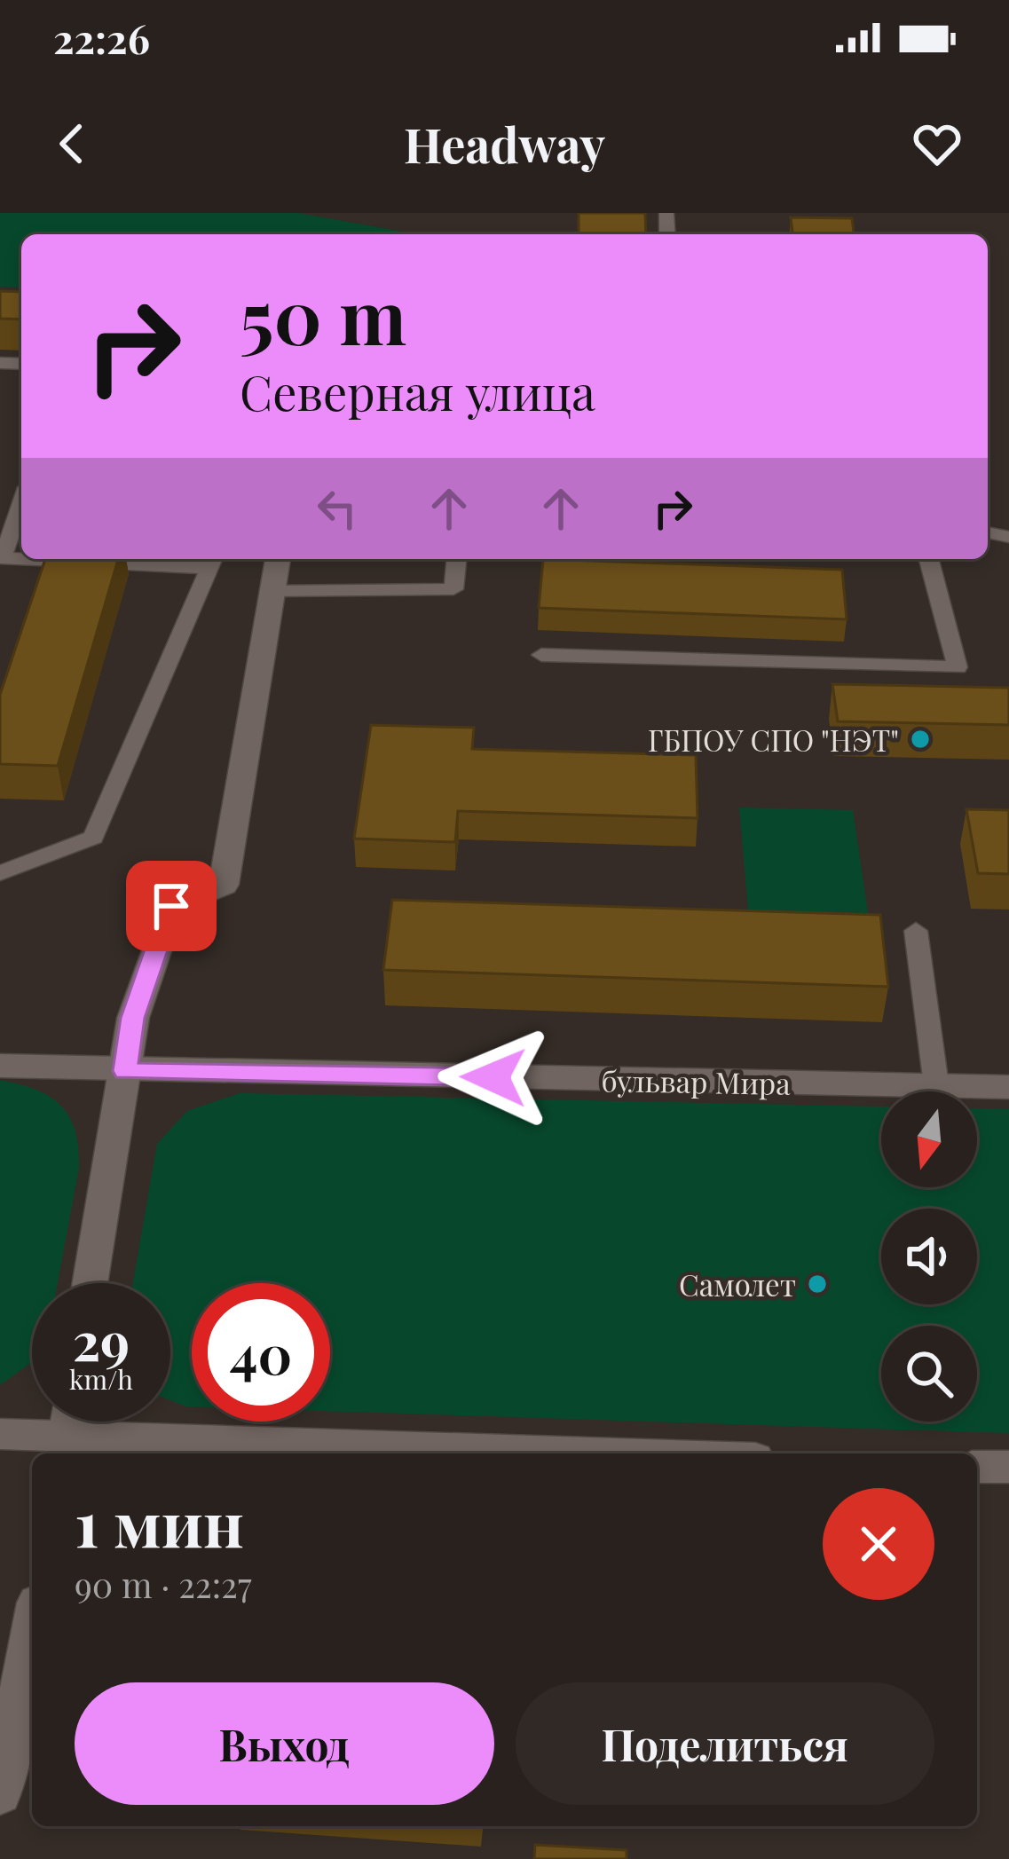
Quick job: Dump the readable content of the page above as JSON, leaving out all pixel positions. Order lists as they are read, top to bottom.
{
  "streets": {
    "street": ["бульвар Мира"]
  },
  "places": ["ГБПОУ СПО \"НЭТ\"", "Самолет"],
  "north": "bottom",
  "page": {
    "status": "22:26",
    "header": "Headway",
    "turn": ["50 m", "Северная улица"],
    "speed": "29 km/h",
    "limit": "40",
    "heading": ["1 мин", "90 m · 22:27"],
    "buttons": ["Выход", "Поделиться"]
  }
}
